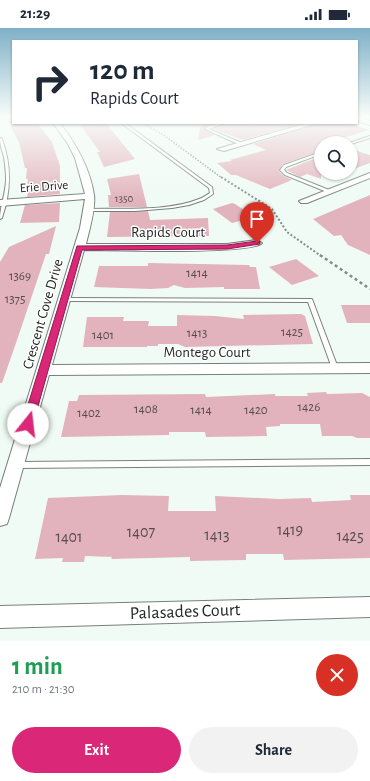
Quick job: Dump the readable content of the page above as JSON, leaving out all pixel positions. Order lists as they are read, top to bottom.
{
  "streets": {
    "street": [
      "Erie Drive",
      "Rapids Court",
      "Crescent Cove Drive",
      "Montego Court",
      "Palasades Court"
    ]
  },
  "crossings": [
    ["Erie Drive", "Crescent Cove Drive"],
    ["Rapids Court", "Crescent Cove Drive"],
    ["Crescent Cove Drive", "Montego Court"]
  ],
  "house_numbers": [
    "1350",
    "1414",
    "1369",
    "1375",
    "1425",
    "1413",
    "1401",
    "1426",
    "1408",
    "1414",
    "1420",
    "1402",
    "1419",
    "1407",
    "1413",
    "1425",
    "1401"
  ],
  "page": {
    "status": "21:29",
    "turn": ["120 m", "Rapids Court"],
    "heading": ["1 min", "210 m · 21:30"],
    "buttons": ["Exit", "Share"]
  }
}
